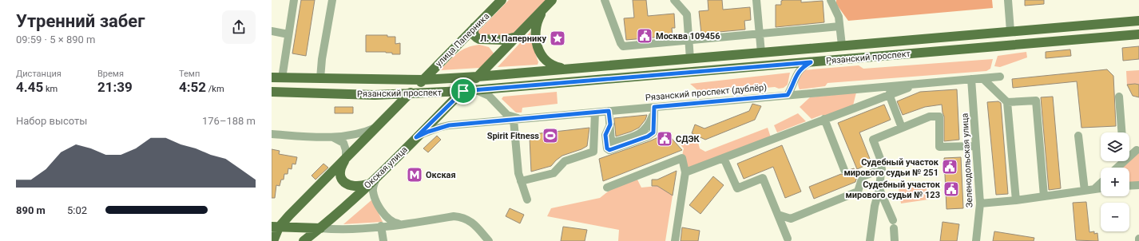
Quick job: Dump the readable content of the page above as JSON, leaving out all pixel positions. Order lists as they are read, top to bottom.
{
  "streets": {
    "main road": ["улица Паперника", "Рязанский проспект", "Окская улица"],
    "street": ["Рязанский проспект (дублёр)", "Зеленодольская улица"]
  },
  "crossings": [
    ["улица Паперника", "Рязанский проспект"],
    ["Рязанский проспект", "Окская улица"],
    ["Рязанский проспект (дублёр)", "Зеленодольская улица"],
    ["Рязанский проспект (дублёр)", "Окская улица"]
  ],
  "places": {
    "public building": [
      "Москва 109456",
      "СДЭК",
      "Судебный участок мирового судьи № 251",
      "Судебный участок мирового судьи № 123"
    ],
    "place": ["Л. Х. Папернику"],
    "sports": ["Spirit Fitness"],
    "metro station": ["Окская"]
  },
  "page": {
    "heading": ["Утренний забег", "09:59 · 5 × 890 m"],
    "stats": [
      ["Дистанция", "4.45 km"],
      ["Время", "21:39"],
      ["Темп", "4:52 /km"]
    ],
    "chart": ["Набор высоты", "176–188 m"],
    "map_buttons": ["+", "−"],
    "list": [
      {
        "name": "890 m",
        "note": "5:02"
      }
    ]
  }
}
